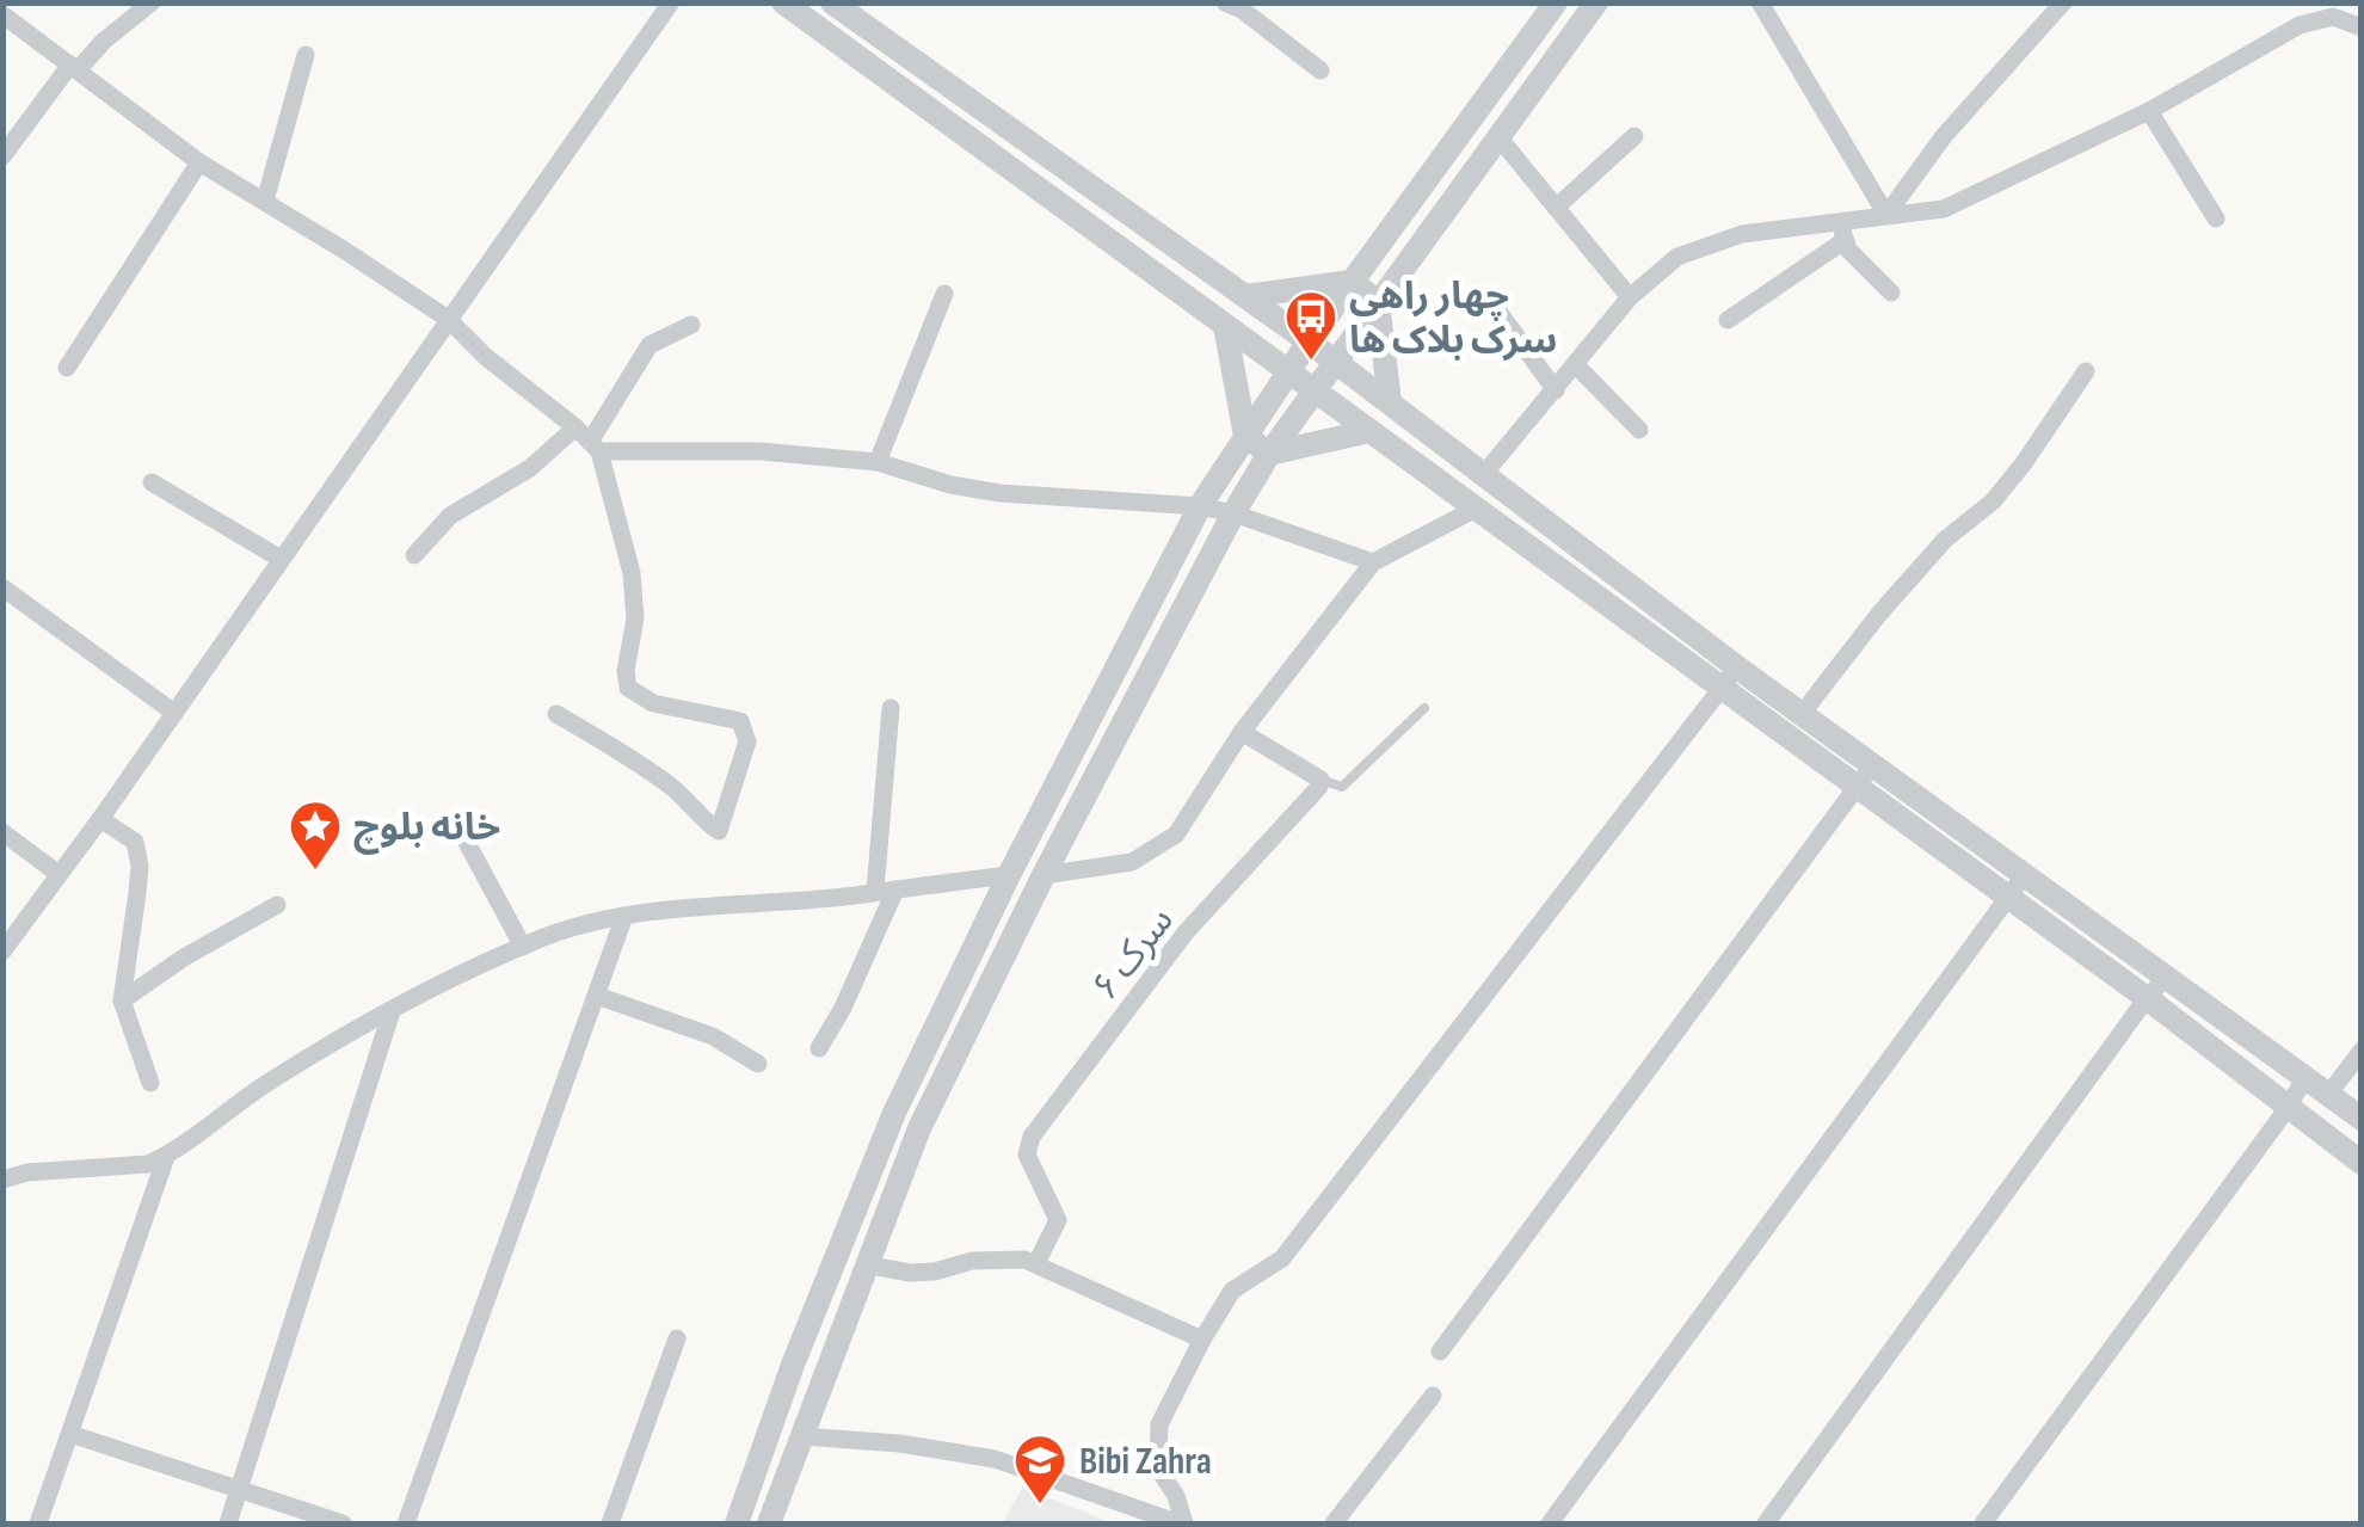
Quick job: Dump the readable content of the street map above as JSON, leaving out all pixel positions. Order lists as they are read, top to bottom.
{
  "streets": {
    "street": ["سرک ۶"]
  },
  "places": {
    "bus stop": ["چهار راهی سرک بلاک ها"],
    "place": ["خانه بلوچ"],
    "school or university": ["Bibi Zahra"]
  }
}
